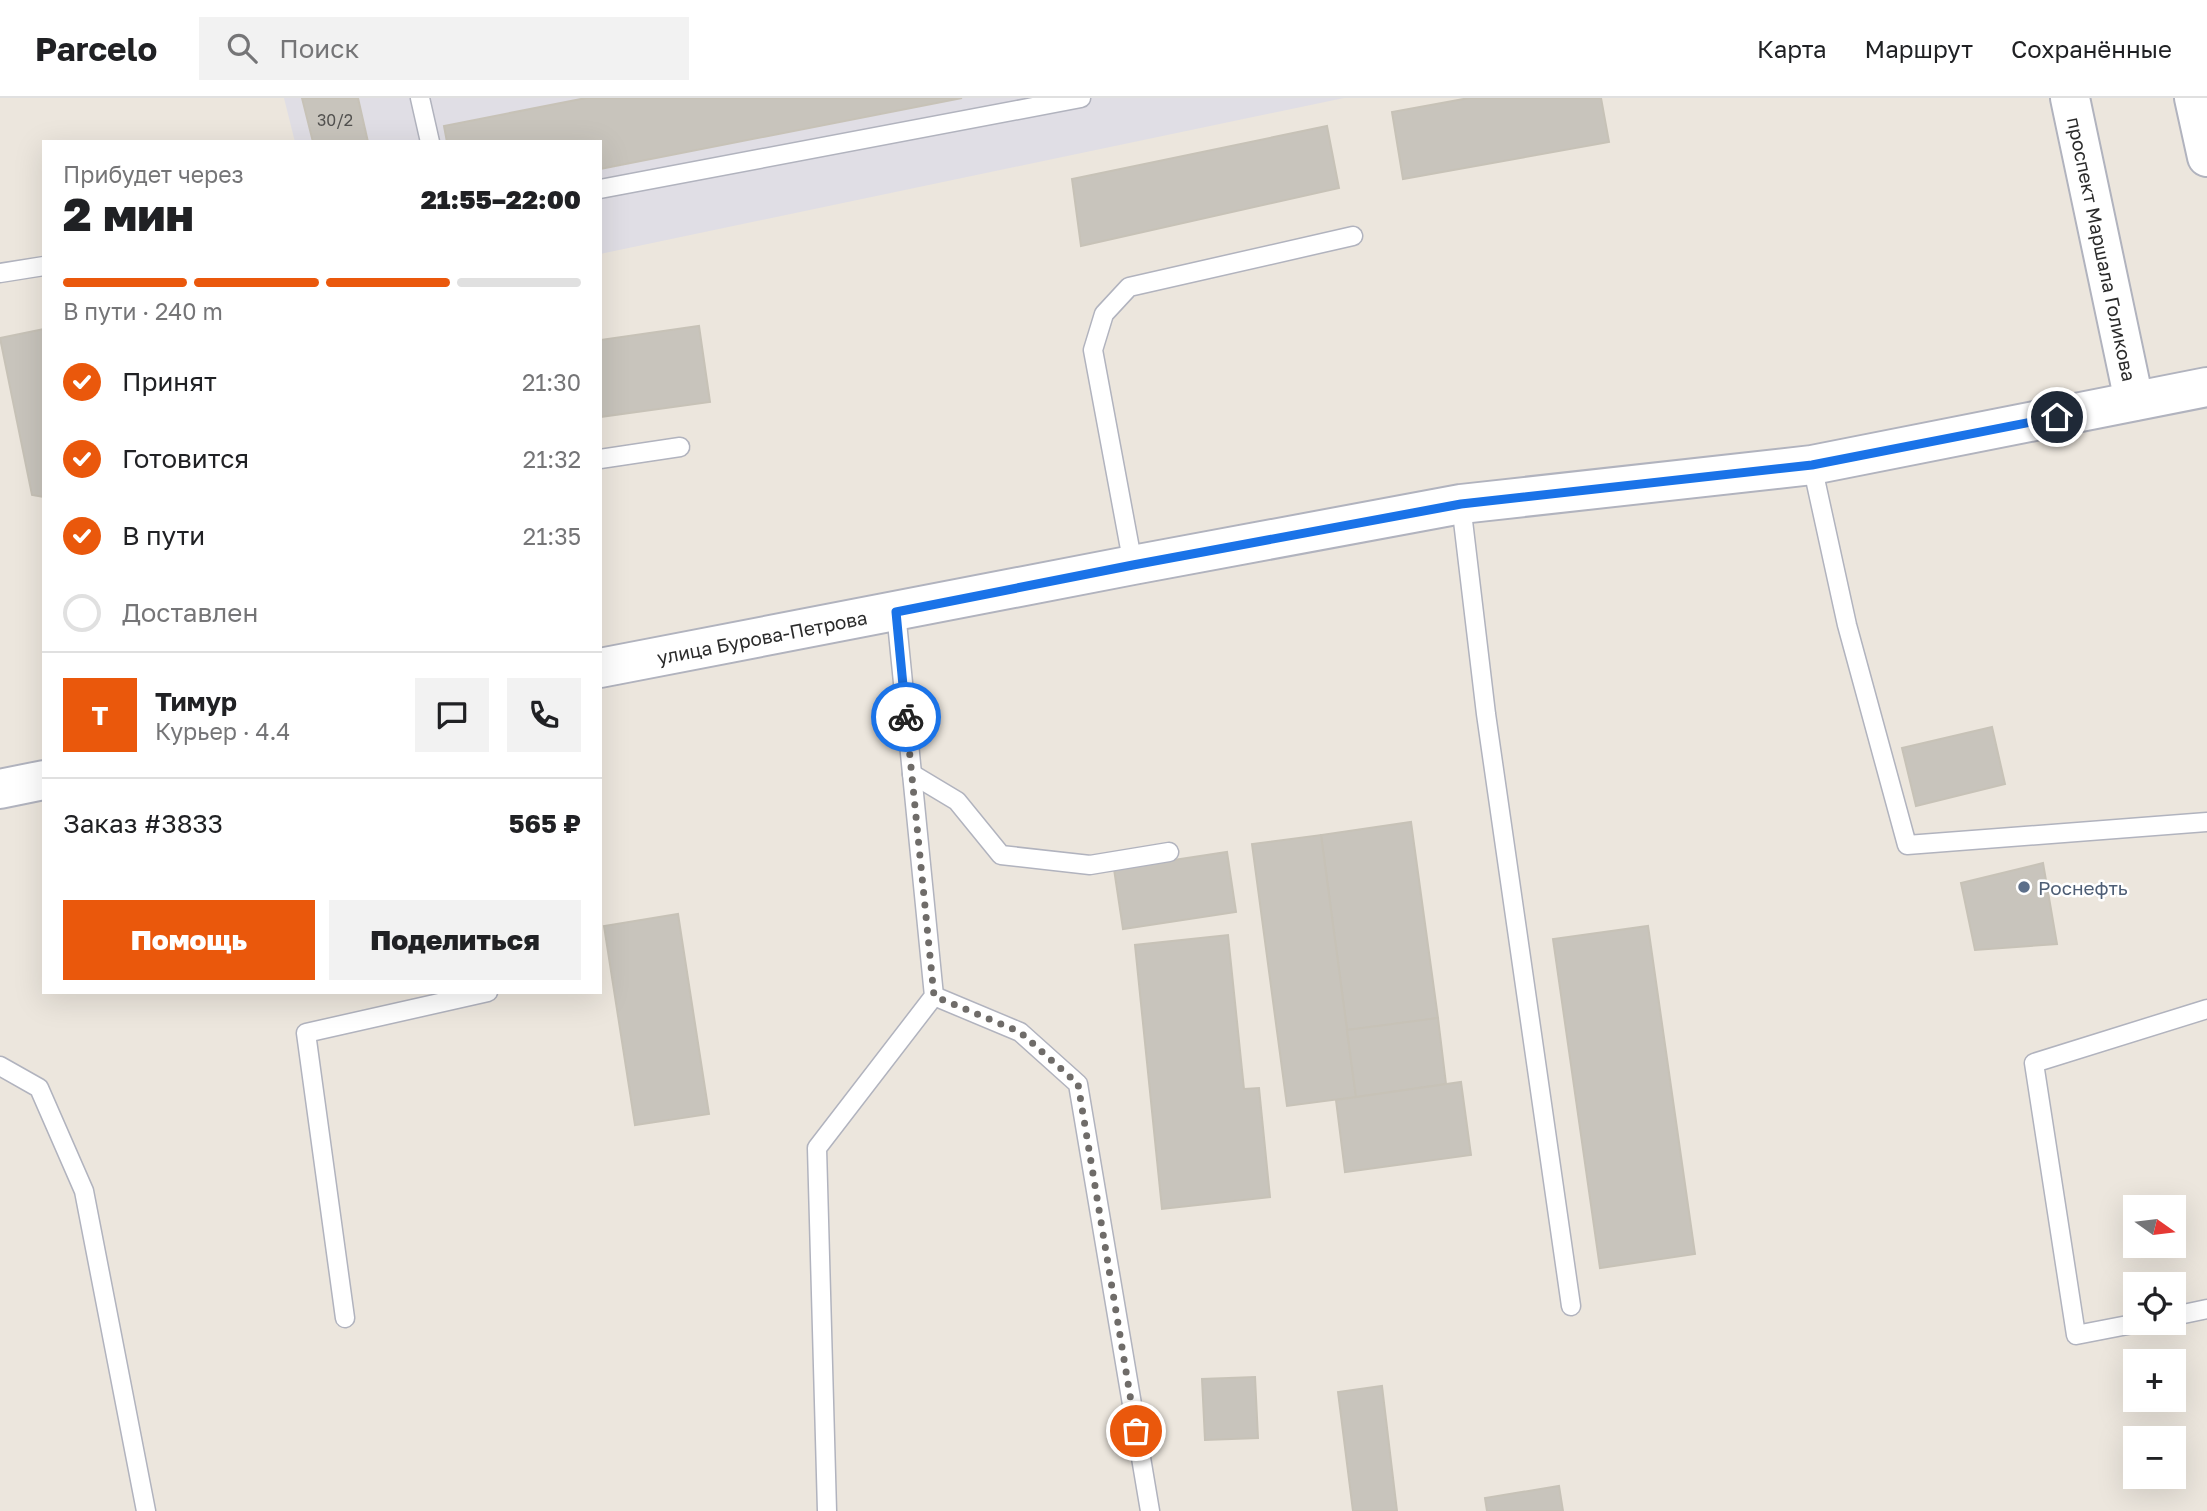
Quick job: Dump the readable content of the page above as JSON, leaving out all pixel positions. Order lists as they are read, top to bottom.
{
  "streets": {
    "main road": ["проспект Маршала Голикова", "улица Бурова-Петрова"]
  },
  "crossings": [
    ["проспект Маршала Голикова", "улица Бурова-Петрова"]
  ],
  "places": ["Роснефть"],
  "house_numbers": ["30/2"],
  "north": "right",
  "page": {
    "header": "Parcelo",
    "search": "Поиск",
    "nav": ["Карта", "Маршрут", "Сохранённые"],
    "heading": ["2 мин", "Прибудет через", "21:55–22:00"],
    "panel": [
      "Тимур",
      "Курьер · 4.4",
      "Заказ #3833",
      "565 ₽"
    ],
    "bar": "В пути · 240 m",
    "list": [
      ["Принят", "21:30"],
      ["Готовится", "21:32"],
      ["В пути", "21:35"],
      "Доставлен"
    ],
    "round": "Т",
    "buttons": ["Помощь", "Поделиться"],
    "map_buttons": ["+", "−"]
  }
}
